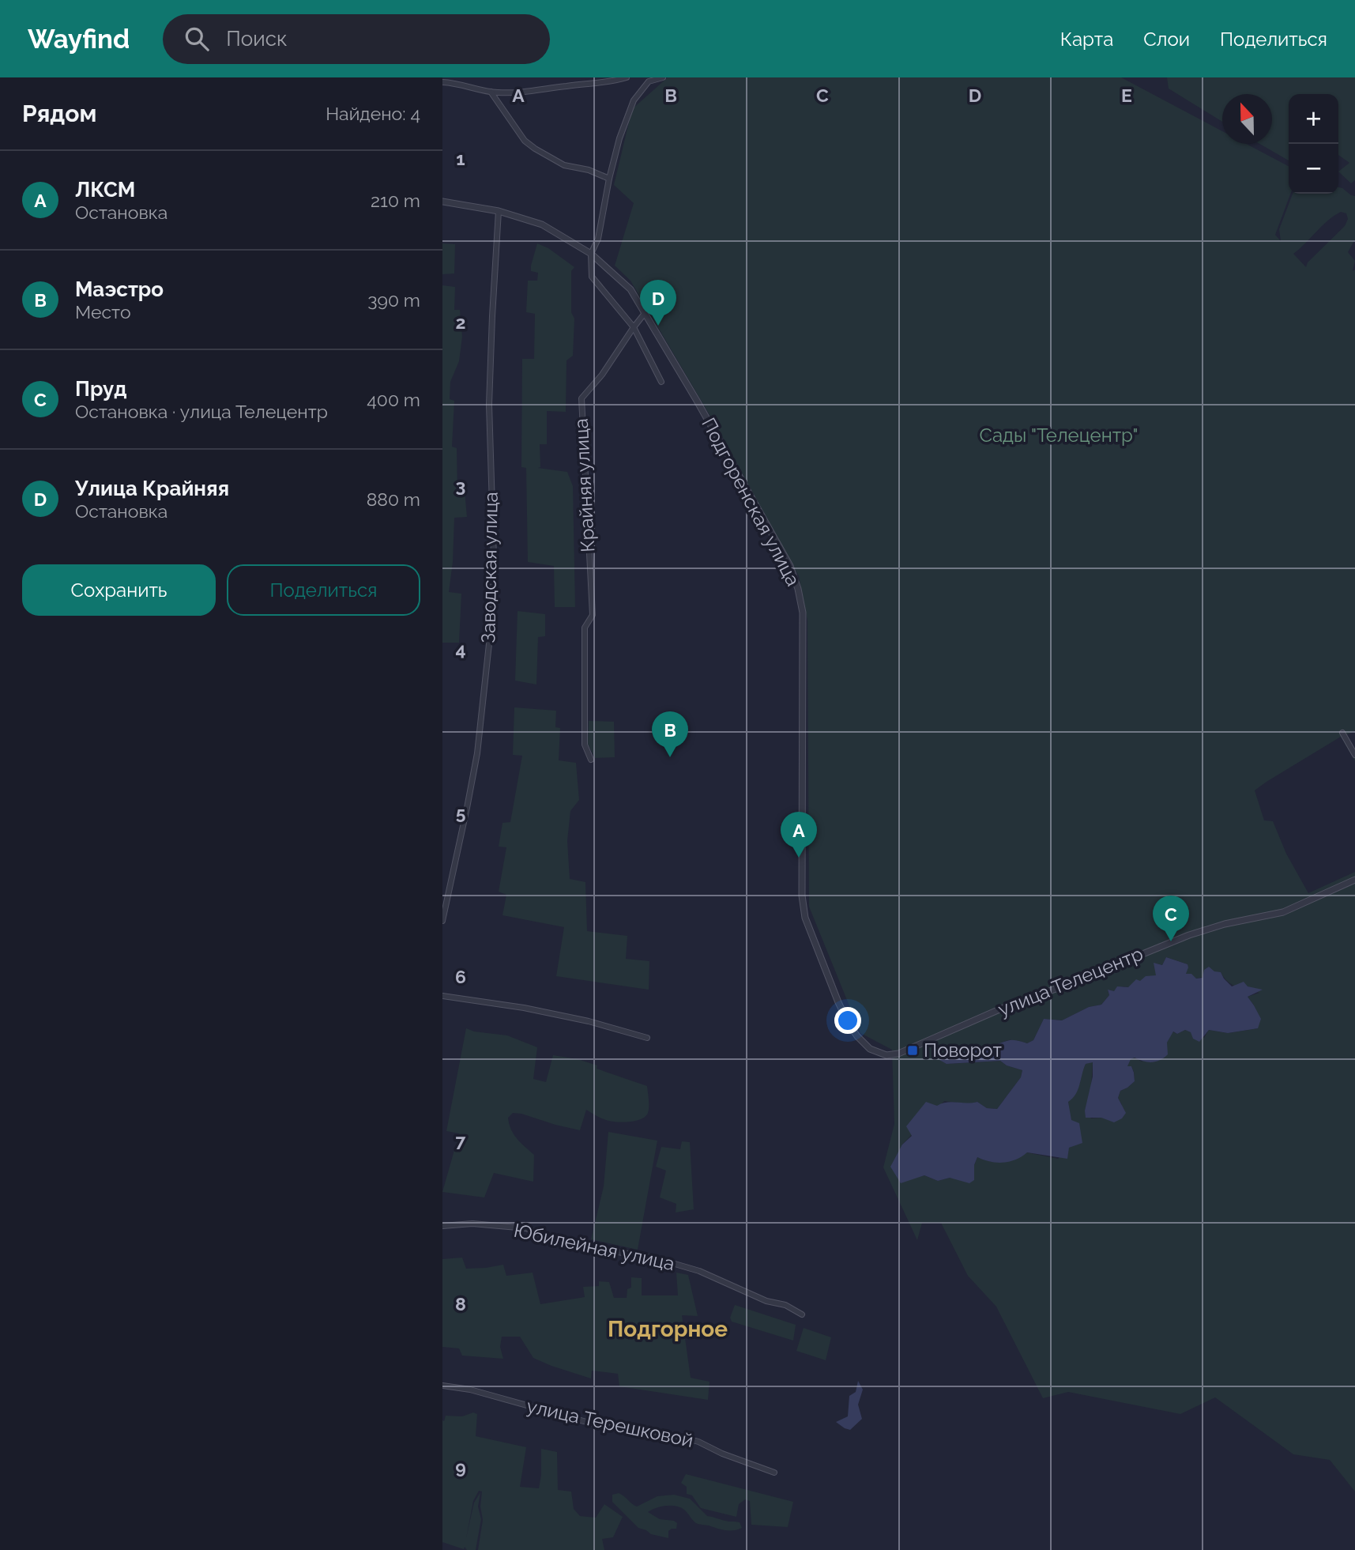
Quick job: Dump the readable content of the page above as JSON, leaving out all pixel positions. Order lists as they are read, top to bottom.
{
  "streets": {
    "street": [
      "Крайняя улица",
      "Подгоренская улица",
      "Заводская улица",
      "улица Телецентр",
      "Юбилейная улица",
      "улица Терешковой"
    ]
  },
  "crossings": [
    ["Крайняя улица", "Подгоренская улица"],
    ["Подгоренская улица", "Заводская улица"],
    ["Подгоренская улица", "улица Телецентр"]
  ],
  "districts": ["Подгорное"],
  "parks": ["Сады \"Телецентр\""],
  "places": {
    "transit": ["Поворот"]
  },
  "north": "top",
  "page": {
    "header": "Wayfind",
    "search": "Поиск",
    "nav": ["Карта", "Слои", "Поделиться"],
    "heading": ["Рядом", "Найдено: 4"],
    "map_buttons": ["+", "−"],
    "list": [
      {
        "mark": "A",
        "name": "ЛКСМ",
        "note": "Остановка",
        "value": "210 m"
      },
      {
        "mark": "B",
        "name": "Маэстро",
        "note": "Место",
        "value": "390 m"
      },
      {
        "mark": "C",
        "name": "Пруд",
        "note": "Остановка · улица Телецентр",
        "value": "400 m"
      },
      {
        "mark": "D",
        "name": "Улица Крайняя",
        "note": "Остановка",
        "value": "880 m"
      }
    ],
    "pins": [
      "D",
      "B",
      "A",
      "C"
    ],
    "buttons": ["Сохранить", "Поделиться"]
  },
  "grid": {
    "columns": [
      "A",
      "B",
      "C",
      "D",
      "E"
    ],
    "rows": [
      "1",
      "2",
      "3",
      "4",
      "5",
      "6",
      "7",
      "8",
      "9"
    ]
  }
}
